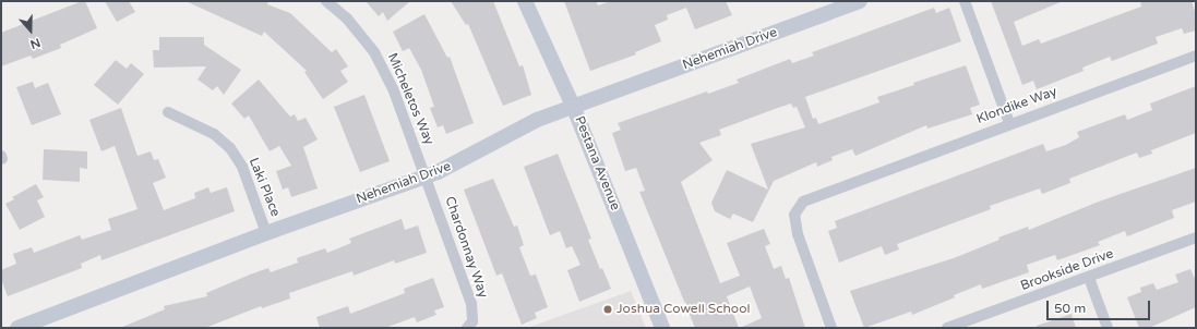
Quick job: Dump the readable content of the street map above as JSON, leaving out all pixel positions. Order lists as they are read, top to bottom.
{
  "streets": {
    "street": [
      "Nehemiah Drive",
      "Micheletos Way",
      "Klondike Way",
      "Pestana Avenue",
      "Laki Place",
      "Chardonnay Way",
      "Brookside Drive"
    ]
  },
  "crossings": [
    ["Nehemiah Drive", "Micheletos Way"],
    ["Nehemiah Drive", "Pestana Avenue"],
    ["Nehemiah Drive", "Laki Place"],
    ["Nehemiah Drive", "Chardonnay Way"],
    ["Micheletos Way", "Chardonnay Way"]
  ],
  "places": ["Joshua Cowell School"],
  "scale_bar": "50 m",
  "north": "bottom"
}
